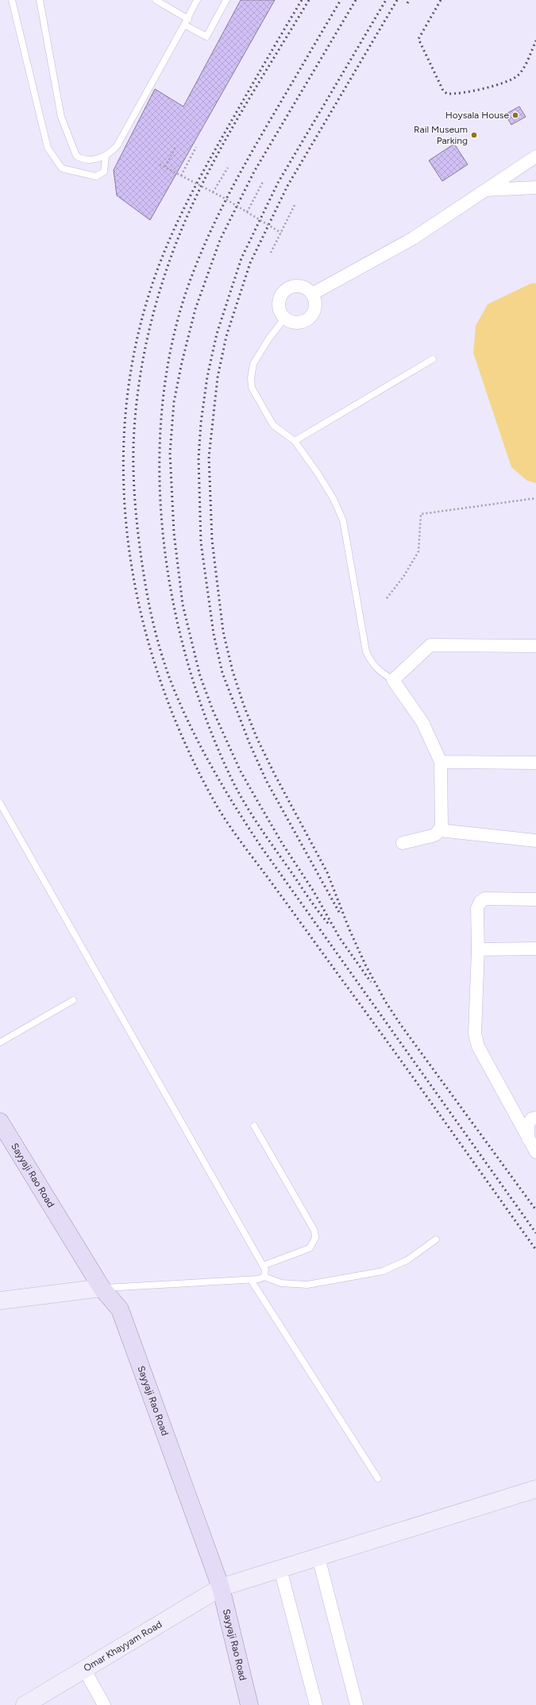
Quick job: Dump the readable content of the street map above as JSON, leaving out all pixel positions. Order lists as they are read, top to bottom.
{
  "streets": {
    "main road": ["Sayyaji Rao Road"],
    "street": ["Omar Khayyam Road"]
  },
  "crossings": [
    ["Sayyaji Rao Road", "Omar Khayyam Road"]
  ],
  "places": ["Hoysala House", "Rail Museum Parking"]
}
